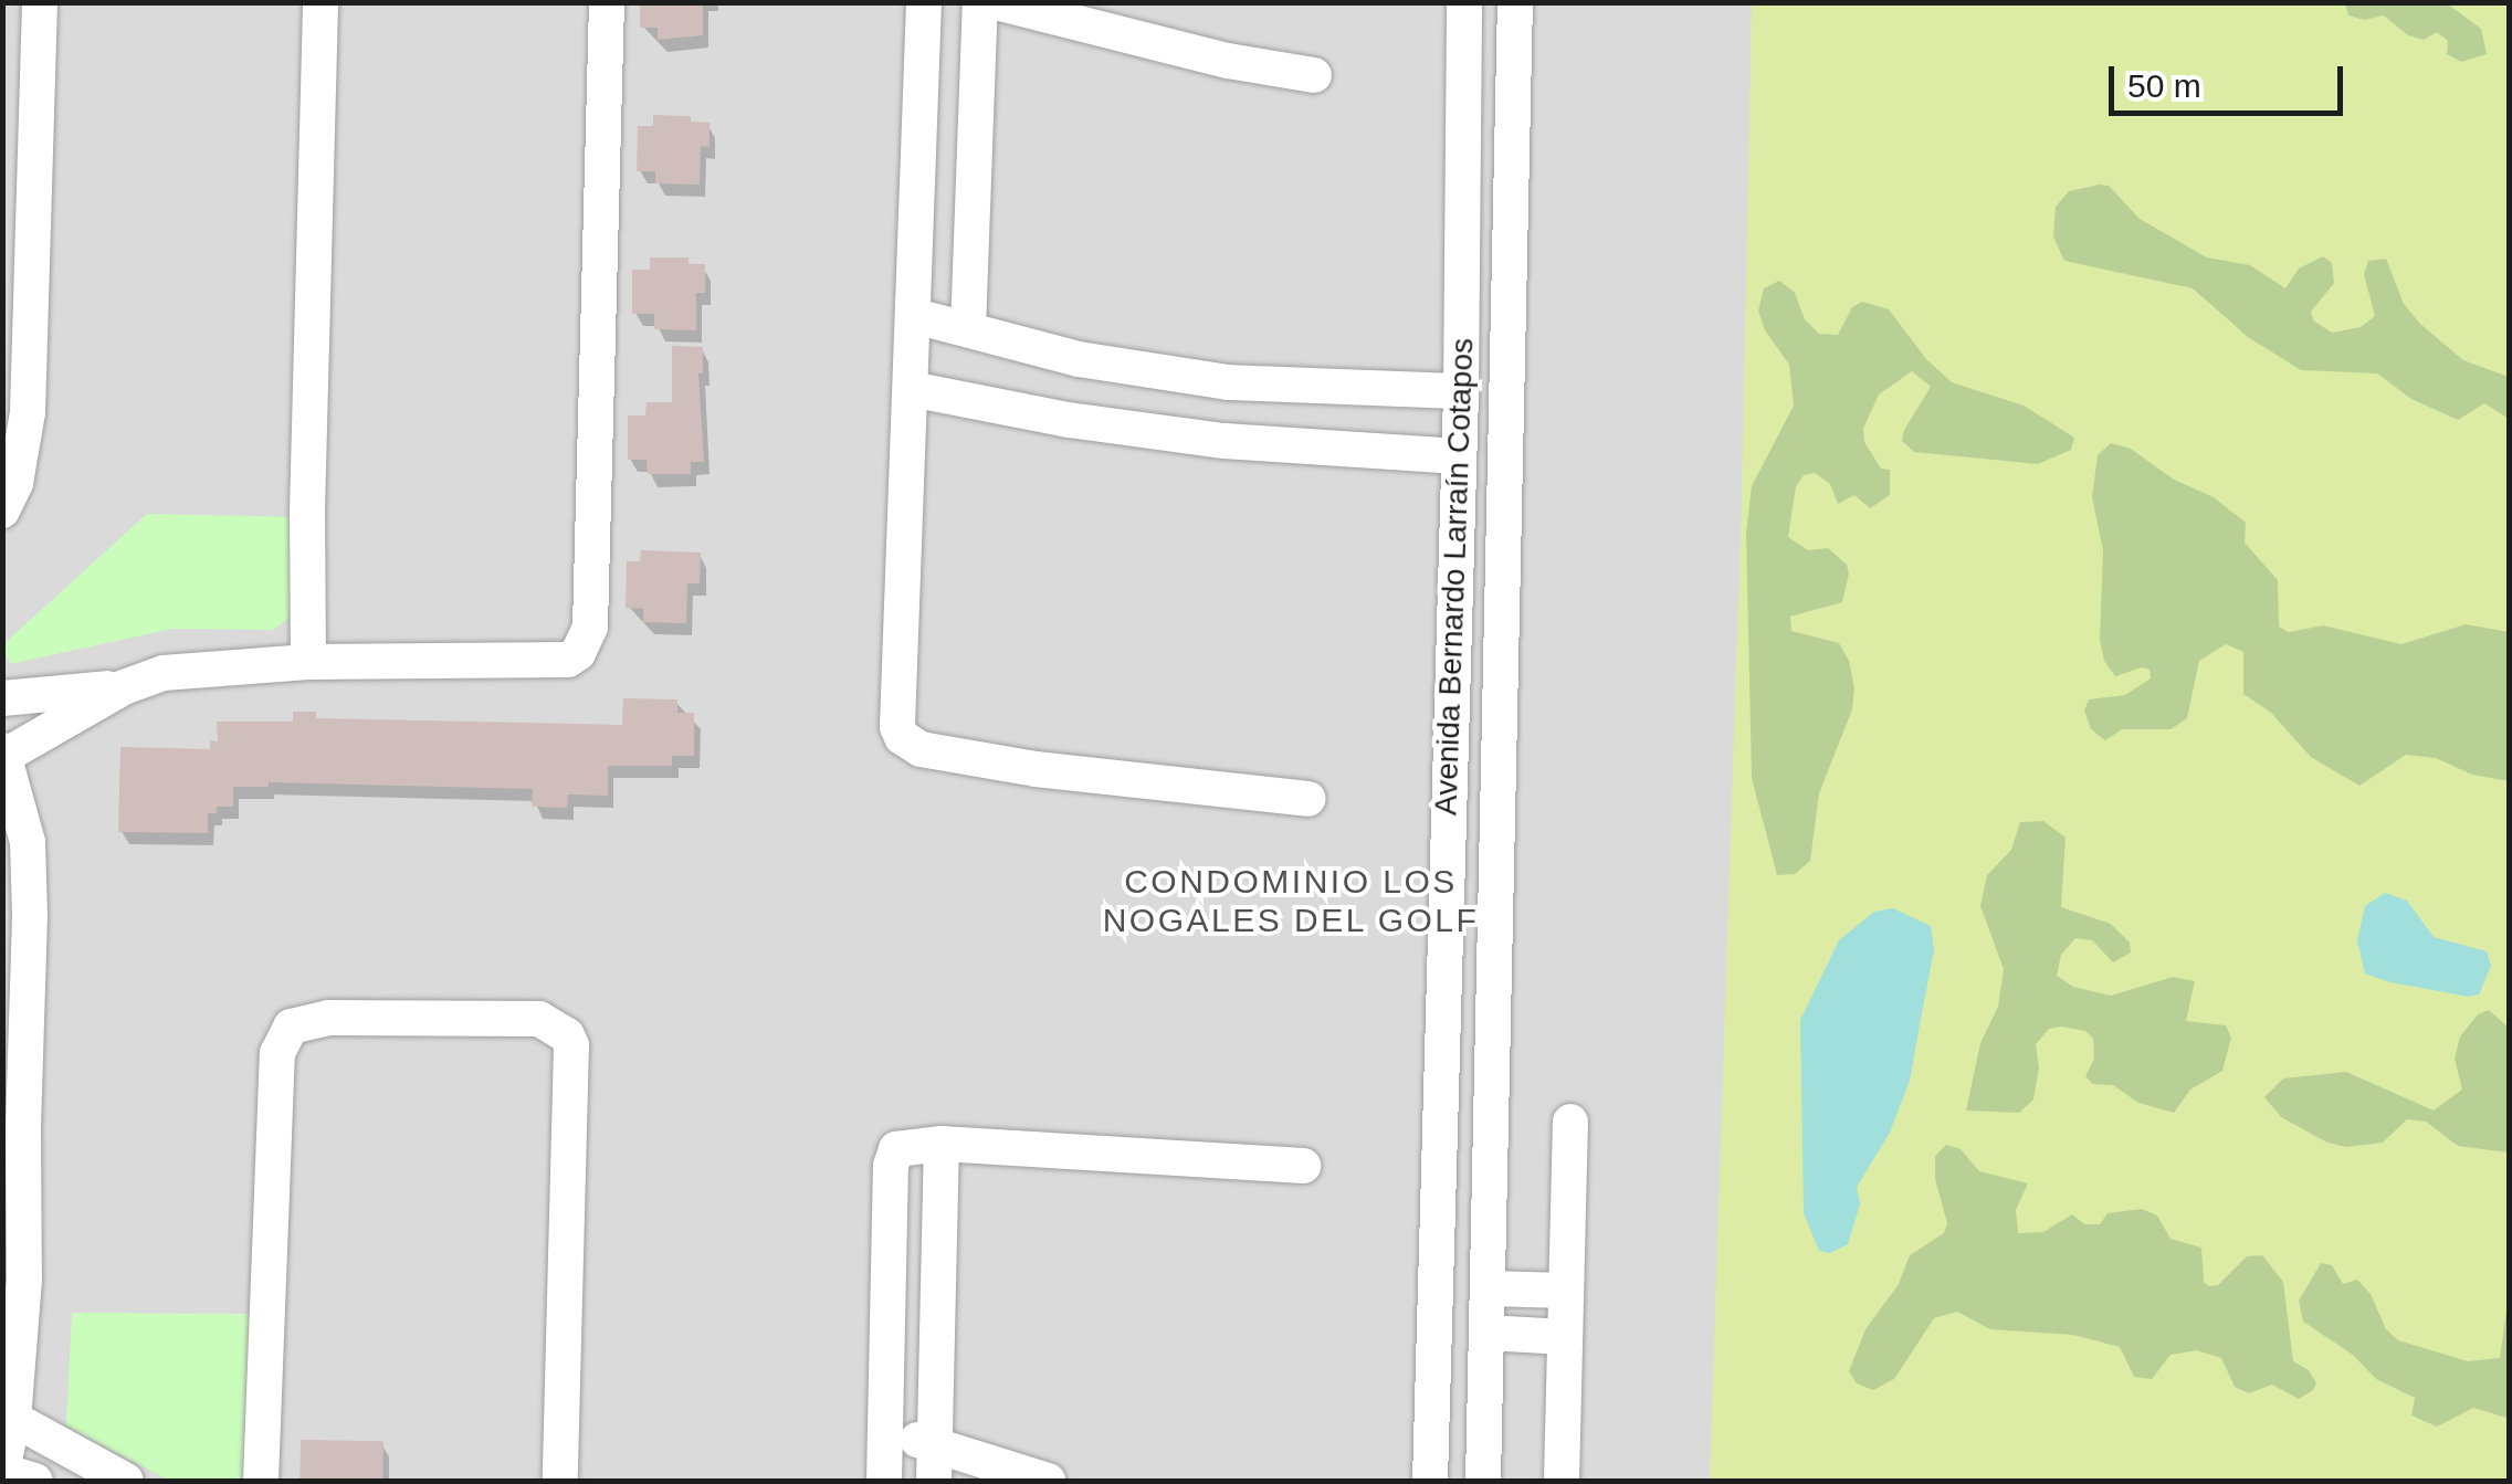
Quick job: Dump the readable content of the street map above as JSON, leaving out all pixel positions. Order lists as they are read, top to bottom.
{
  "streets": {
    "street": ["Avenida Bernardo Larraín Cotapos"]
  },
  "districts": ["CONDOMINIO LOS NOGALES DEL GOLF"],
  "scale_bar": "50 m"
}
